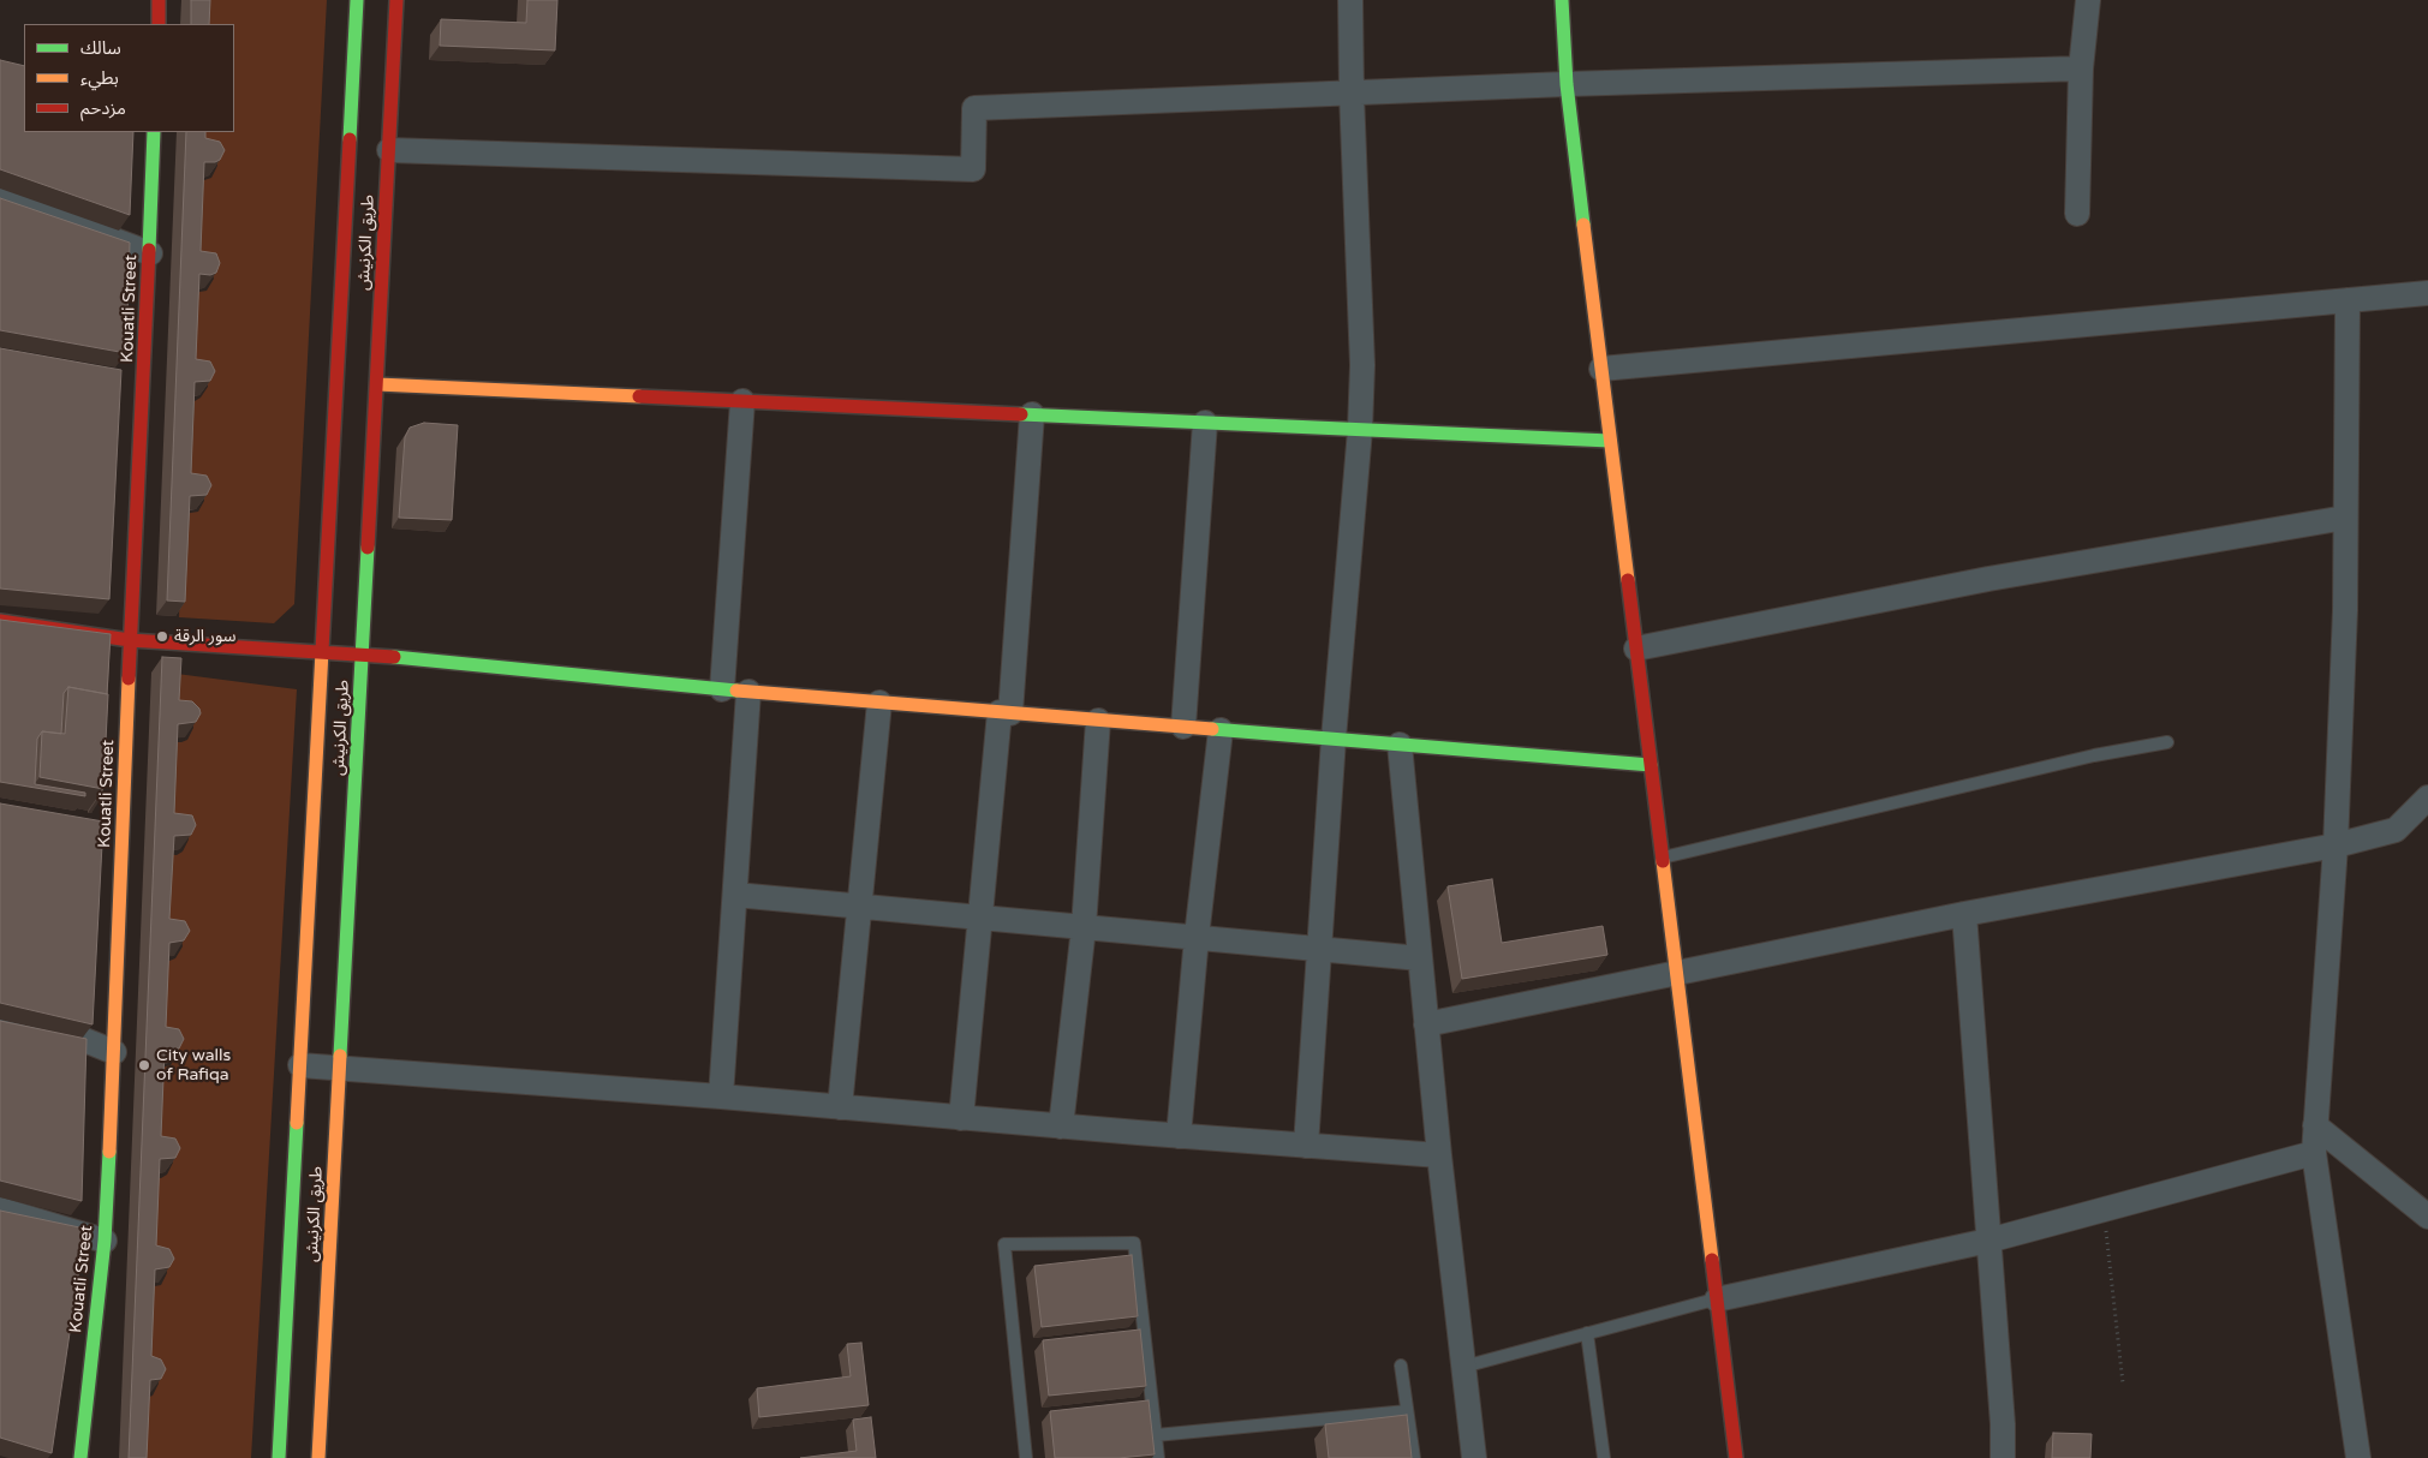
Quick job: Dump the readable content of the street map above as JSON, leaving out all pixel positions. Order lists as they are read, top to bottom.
{
  "streets": {
    "street": ["طريق الكرنيش", "Kouatli Street"]
  },
  "places": ["سور الرقة", "City walls of Rafiqa"],
  "legend": ["سالك", "بطيء", "مزدحم"]
}
